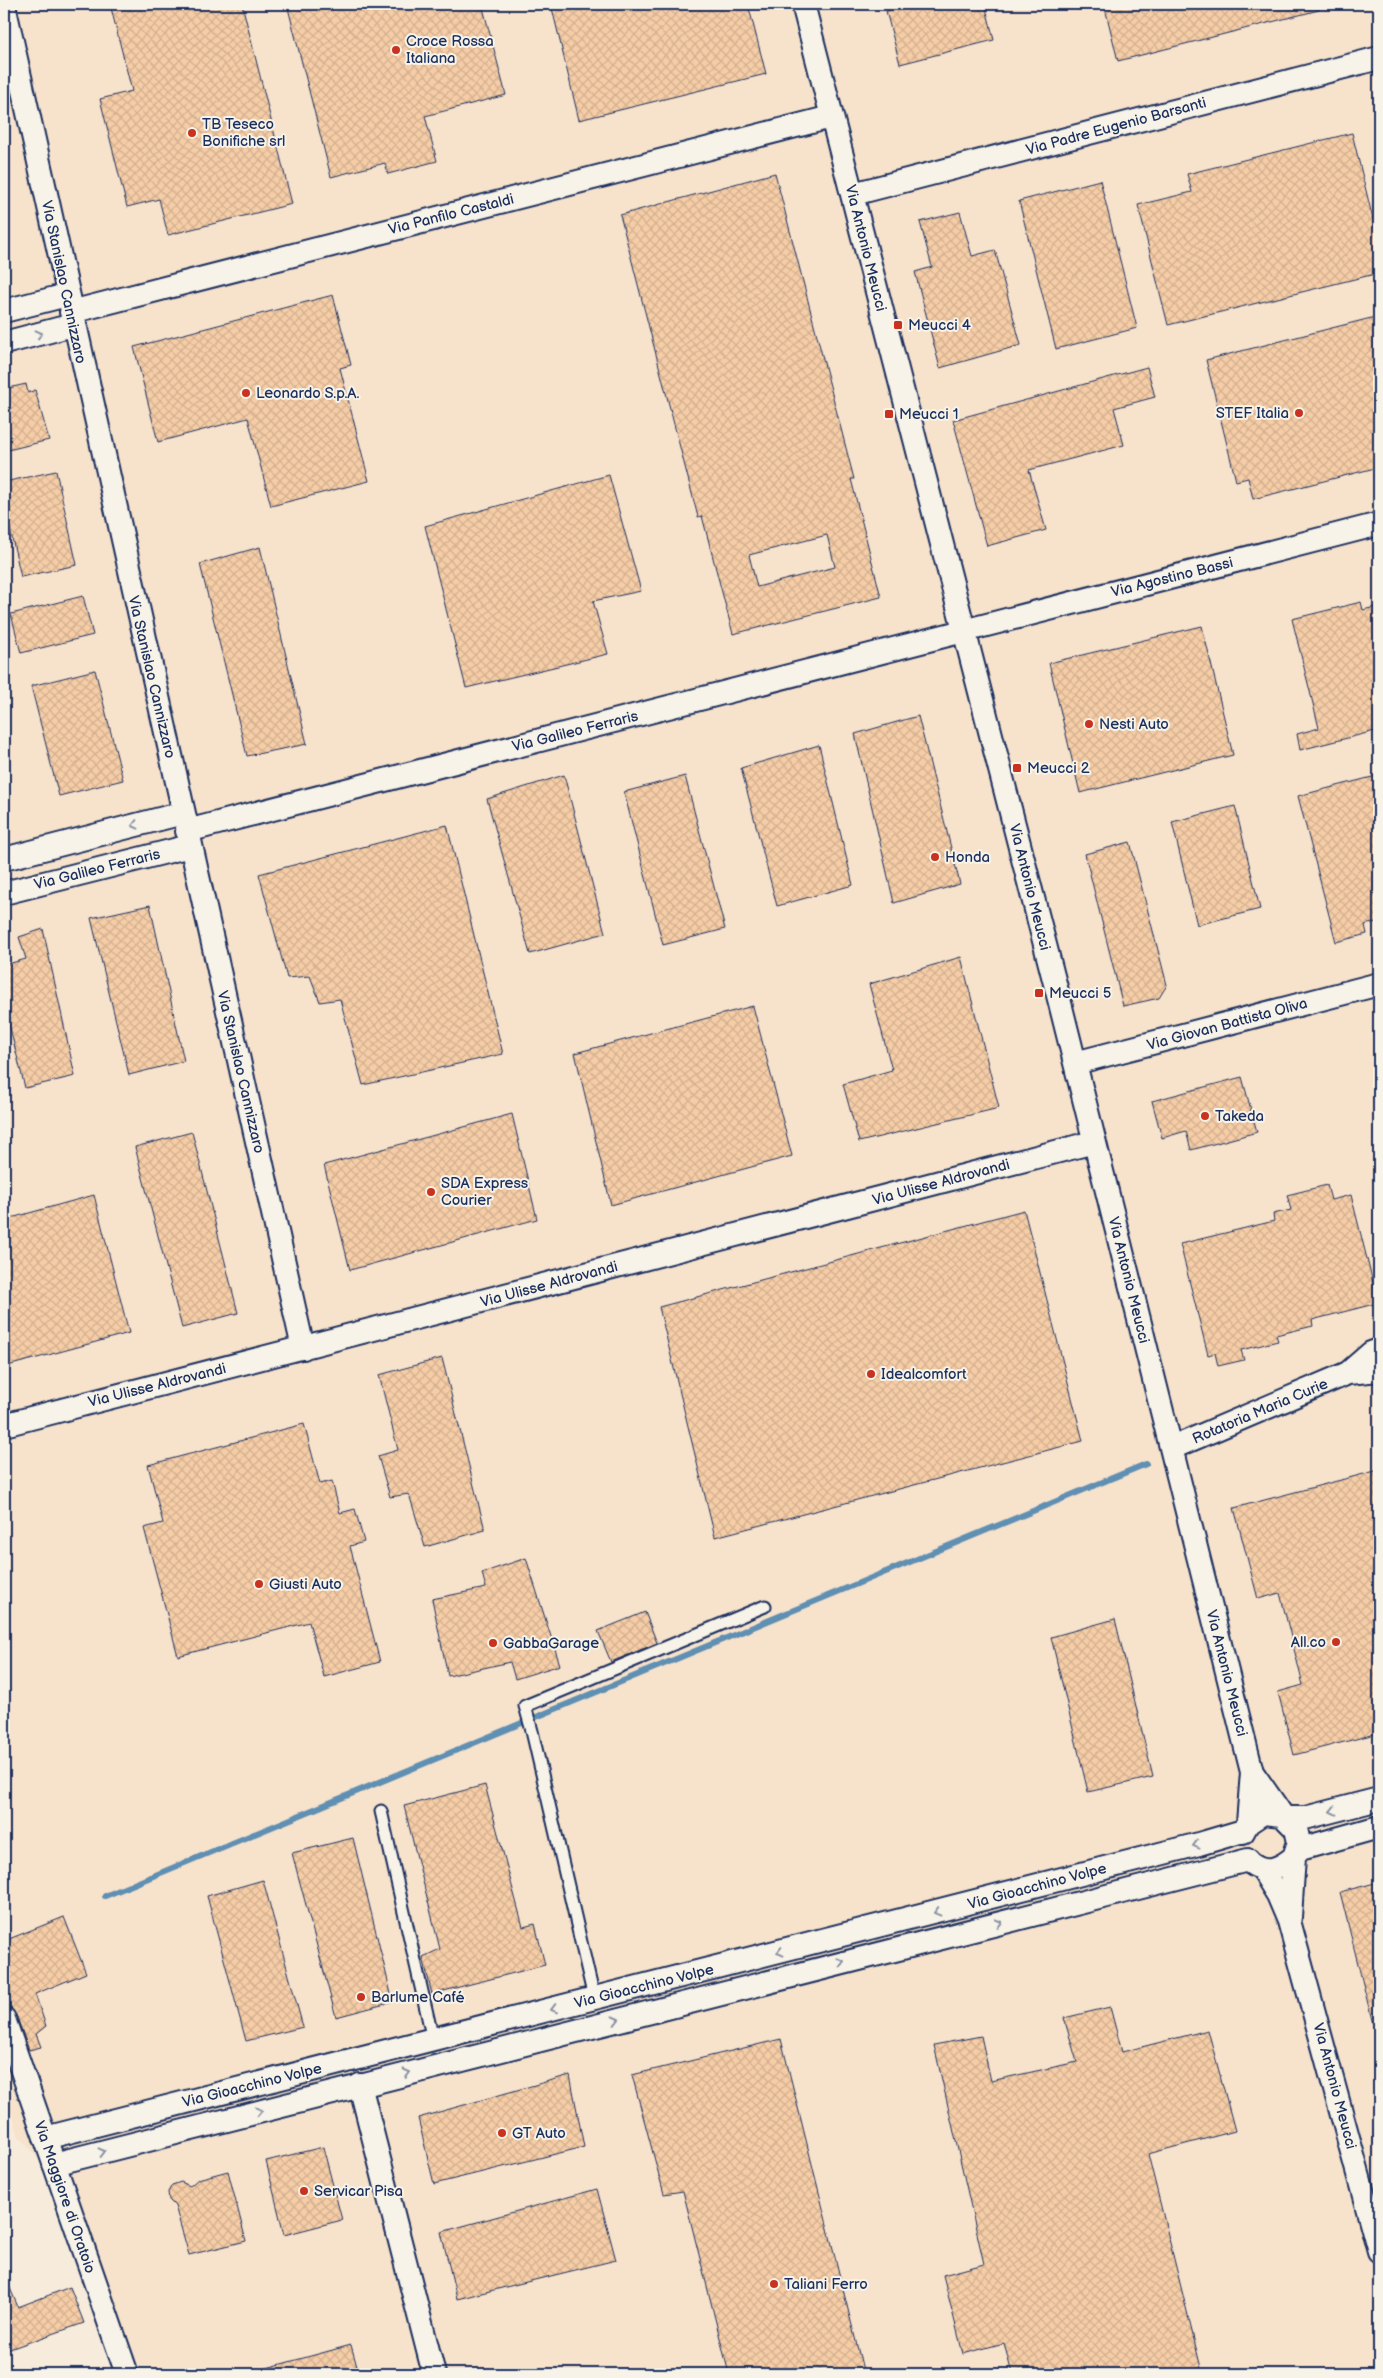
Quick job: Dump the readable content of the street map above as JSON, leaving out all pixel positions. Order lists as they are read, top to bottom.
{
  "streets": {
    "street": [
      "Via Padre Eugenio Barsanti",
      "Via Panfilo Castaldi",
      "Via Antonio Meucci",
      "Via Stanislao Cannizzaro",
      "Via Agostino Bassi",
      "Via Galileo Ferraris",
      "Via Giovan Battista Oliva",
      "Via Ulisse Aldrovandi",
      "Rotatoria Maria Curie",
      "Via Gioacchino Volpe",
      "Via Maggiore di Oratoio"
    ]
  },
  "crossings": [
    ["Via Padre Eugenio Barsanti", "Via Antonio Meucci"],
    ["Via Panfilo Castaldi", "Via Antonio Meucci"],
    ["Via Panfilo Castaldi", "Via Stanislao Cannizzaro"],
    ["Via Antonio Meucci", "Via Agostino Bassi"],
    ["Via Antonio Meucci", "Via Galileo Ferraris"],
    ["Via Antonio Meucci", "Via Giovan Battista Oliva"],
    ["Via Antonio Meucci", "Via Ulisse Aldrovandi"],
    ["Via Antonio Meucci", "Rotatoria Maria Curie"],
    ["Via Antonio Meucci", "Via Gioacchino Volpe"],
    ["Via Stanislao Cannizzaro", "Via Galileo Ferraris"],
    ["Via Stanislao Cannizzaro", "Via Ulisse Aldrovandi"],
    ["Via Agostino Bassi", "Via Galileo Ferraris"],
    ["Via Gioacchino Volpe", "Via Maggiore di Oratoio"]
  ],
  "places": {
    "other": [
      "Croce Rossa Italiana",
      "TB Teseco Bonifiche srl",
      "Leonardo S.p.A.",
      "STEF Italia",
      "Nesti Auto",
      "Honda",
      "Takeda",
      "SDA Express Courier",
      "Idealcomfort",
      "Giusti Auto",
      "All.co",
      "GabbaGarage",
      "Barlume Café",
      "GT Auto",
      "Servicar Pisa",
      "Taliani Ferro"
    ],
    "transit": [
      "Meucci 4",
      "Meucci 1",
      "Meucci 2",
      "Meucci 5"
    ]
  }
}
